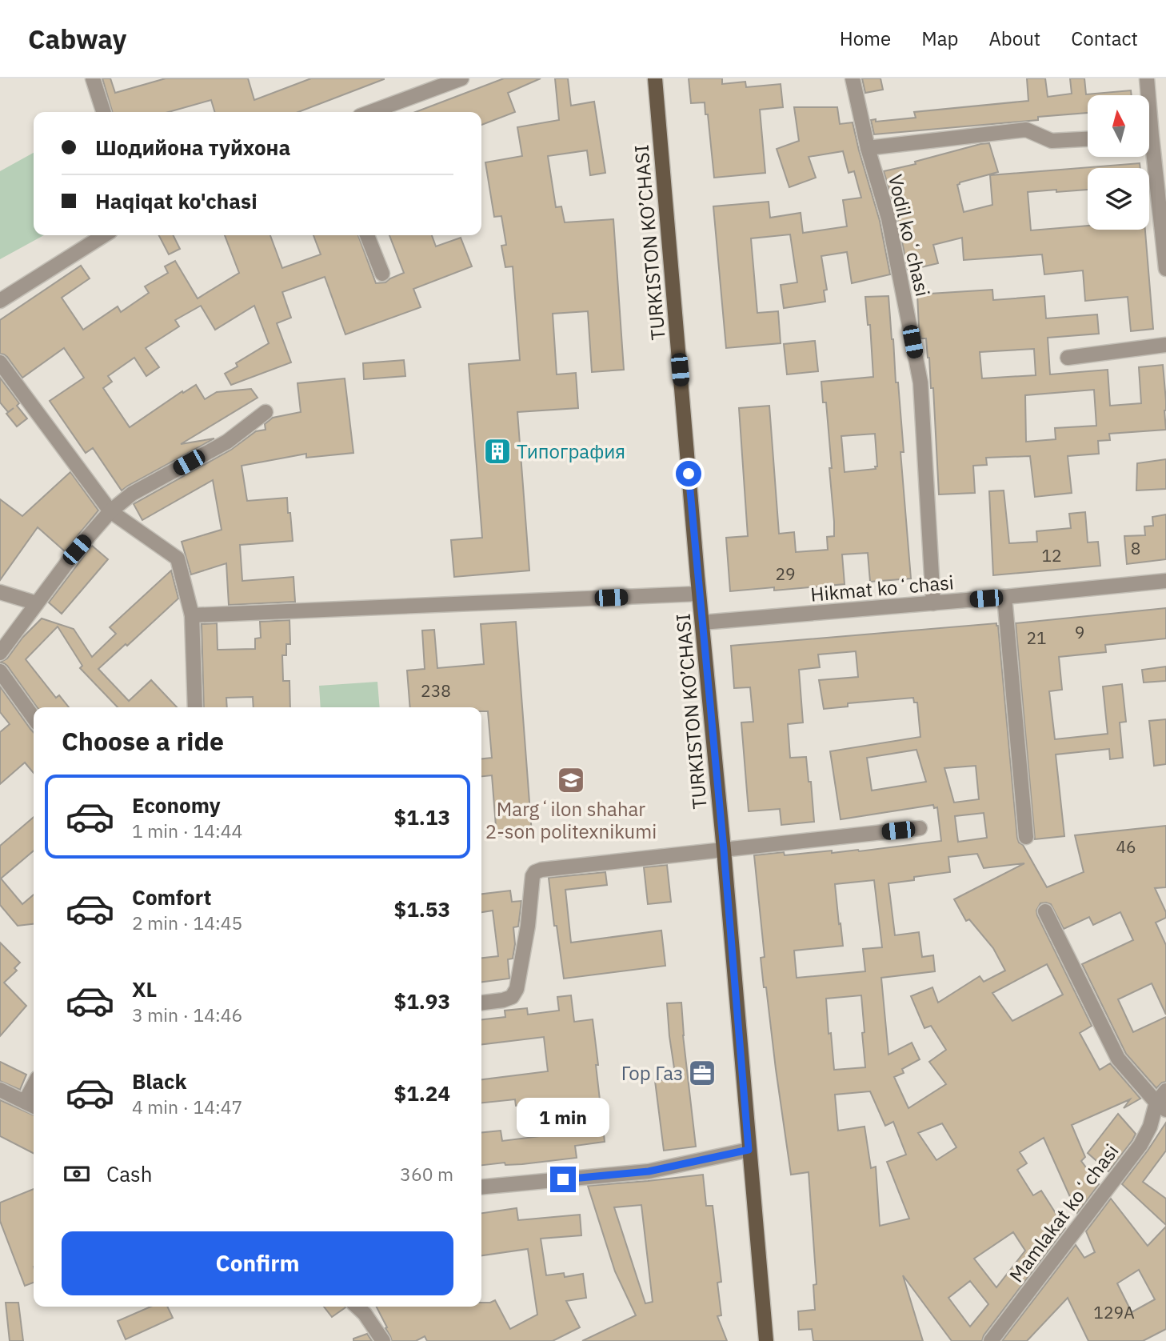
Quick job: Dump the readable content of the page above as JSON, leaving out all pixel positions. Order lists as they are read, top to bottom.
{
  "streets": {
    "main road": ["TURKISTON KO’CHASI"],
    "street": ["Vodil koʻchasi", "Hikmat koʻchasi", "Mamlakat koʻchasi"]
  },
  "crossings": [
    ["Vodil koʻchasi", "Hikmat koʻchasi"],
    ["TURKISTON KO’CHASI", "Hikmat koʻchasi"]
  ],
  "places": {
    "building": ["Типография"],
    "school or university": ["Margʻilon shahar 2-son politexnikumi"],
    "office": ["Гор Газ"]
  },
  "house_numbers": [
    "8",
    "12",
    "29",
    "9",
    "21",
    "238",
    "46",
    "129А"
  ],
  "north": "top",
  "page": {
    "header": "Cabway",
    "nav": [
      "Home",
      "Map",
      "About",
      "Contact"
    ],
    "banner": ["Шодийона туйхона", "Haqiqat ko'chasi"],
    "heading": "Choose a ride",
    "list": [
      {
        "name": "Economy",
        "note": "1 min · 14:44",
        "value": "$1.13"
      },
      {
        "name": "Comfort",
        "note": "2 min · 14:45",
        "value": "$1.53"
      },
      {
        "name": "XL",
        "note": "3 min · 14:46",
        "value": "$1.93"
      },
      {
        "name": "Black",
        "note": "4 min · 14:47",
        "value": "$1.24"
      }
    ],
    "bubble": "1 min",
    "pay": ["Cash", "360 m"],
    "buttons": "Confirm"
  }
}
